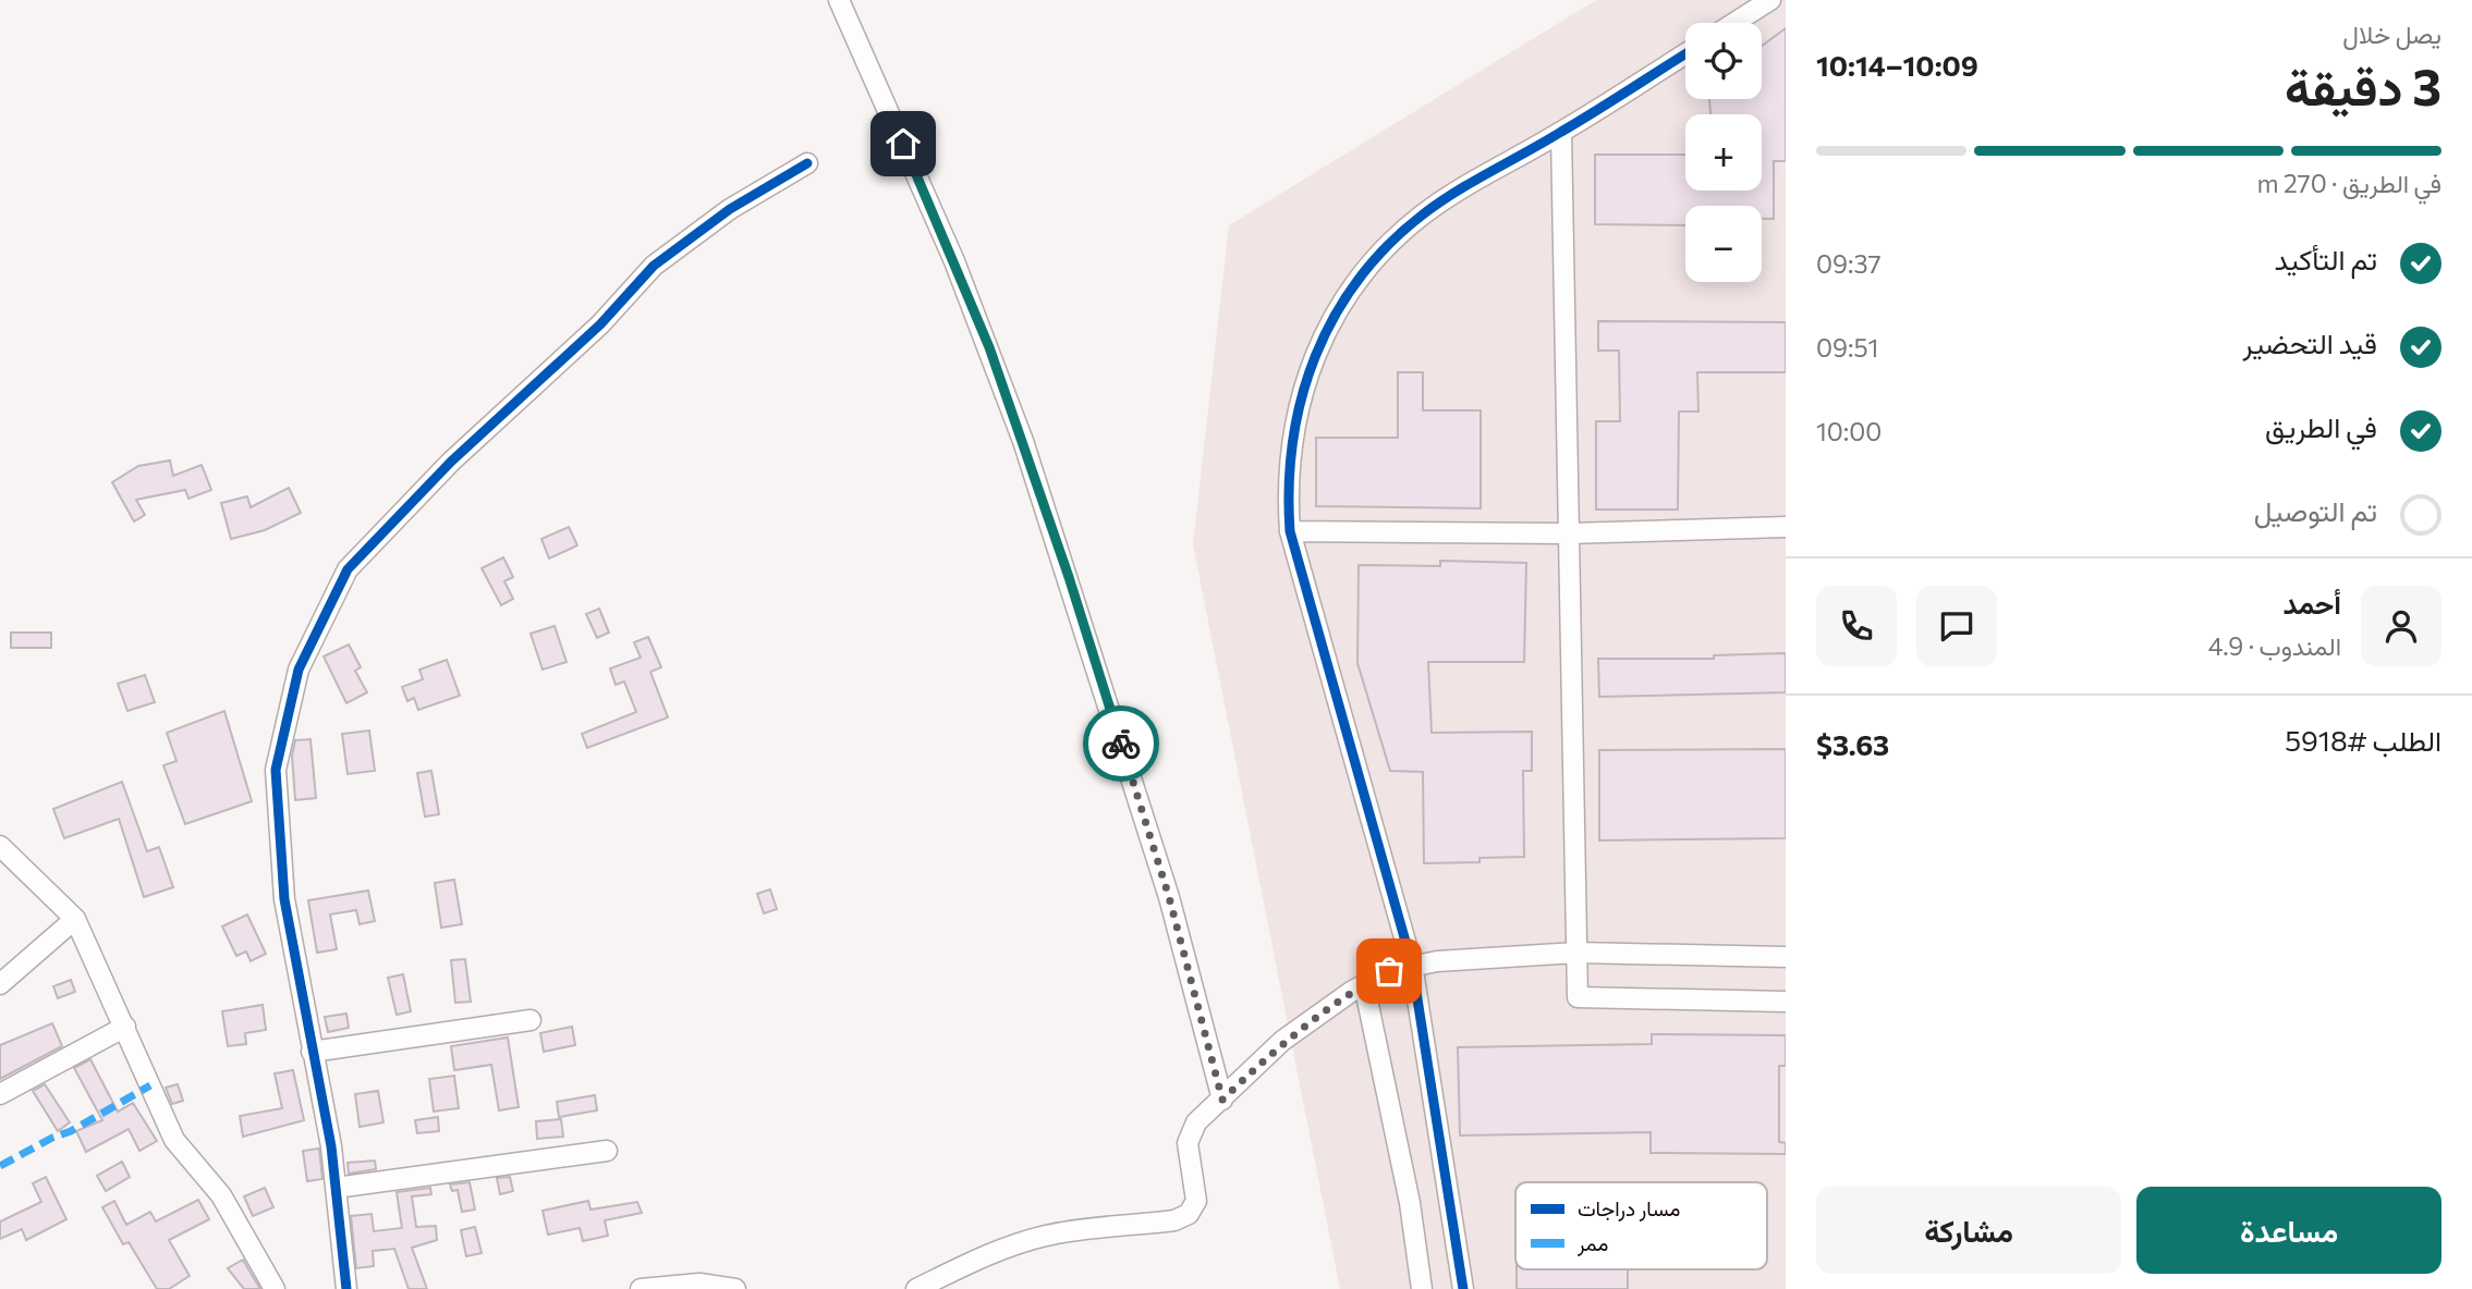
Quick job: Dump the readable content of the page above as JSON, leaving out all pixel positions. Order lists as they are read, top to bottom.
{
  "legend": ["مسار دراجات", "ممر"],
  "page": {
    "heading": ["3 دقيقة", "يصل خلال", "10:09–10:14"],
    "panel": [
      "أحمد",
      "المندوب · 4.9",
      "الطلب #5918",
      "$3.63"
    ],
    "map_buttons": ["+", "−"],
    "bar": "في الطريق · 270 m",
    "list": [
      ["تم التأكيد", "09:37"],
      ["قيد التحضير", "09:51"],
      ["في الطريق", "10:00"],
      "تم التوصيل"
    ],
    "buttons": ["مساعدة", "مشاركة"]
  }
}
